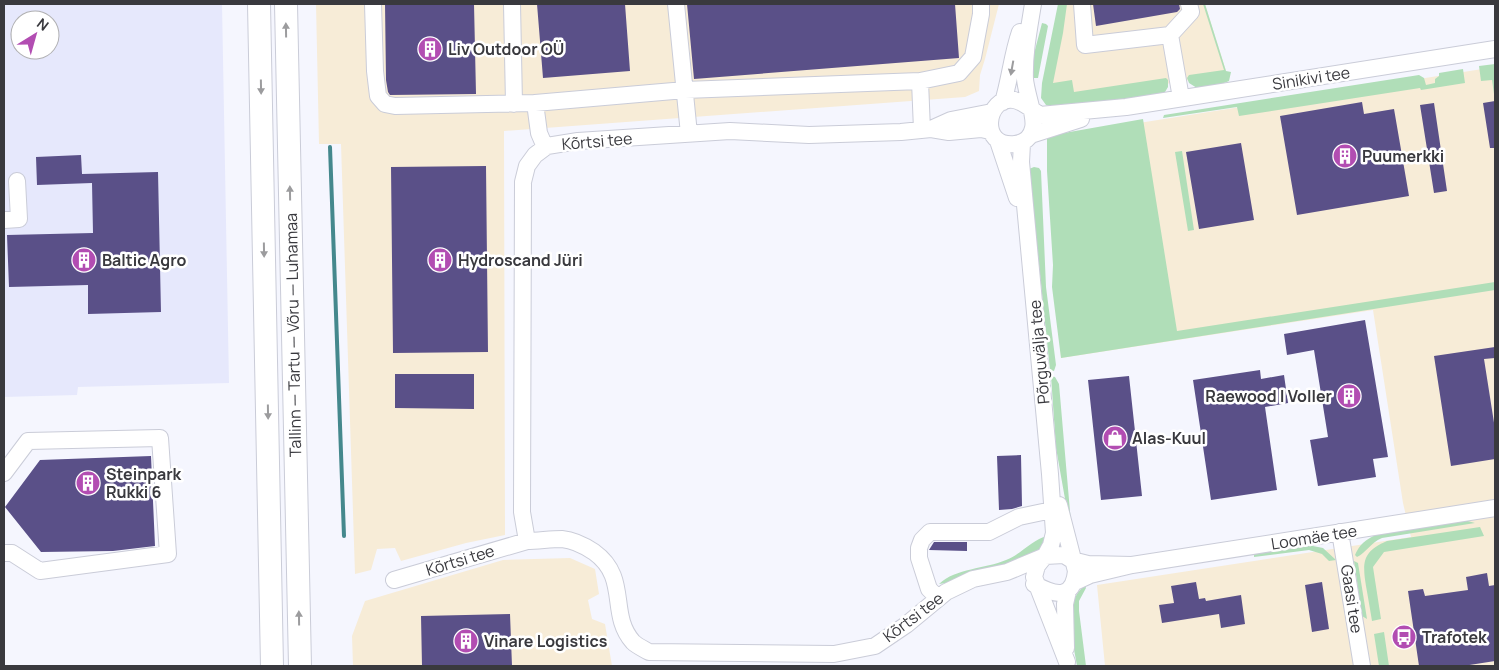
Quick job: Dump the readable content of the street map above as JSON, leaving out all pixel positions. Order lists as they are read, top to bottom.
{
  "streets": {
    "highway": ["Tallinn — Tartu — Võru — Luhamaa"],
    "street": [
      "Sinikivi tee",
      "Kõrtsi tee",
      "Põrguvälja tee",
      "Loomäe tee",
      "Gaasi tee"
    ]
  },
  "crossings": [
    ["Sinikivi tee", "Kõrtsi tee"],
    ["Sinikivi tee", "Põrguvälja tee"],
    ["Kõrtsi tee", "Põrguvälja tee"],
    ["Kõrtsi tee", "Loomäe tee"],
    ["Põrguvälja tee", "Loomäe tee"],
    ["Loomäe tee", "Gaasi tee"]
  ],
  "places": {
    "building": [
      "Liv Outdoor OÜ",
      "Puumerkki",
      "Baltic Agro",
      "Hydroscand Jüri",
      "Raewood | Voller",
      "Steinpark Rukki 6",
      "Vinare Logistics"
    ],
    "shop": ["Alas-Kuul"],
    "bus stop": ["Trafotek"]
  },
  "north": "top right"
}
